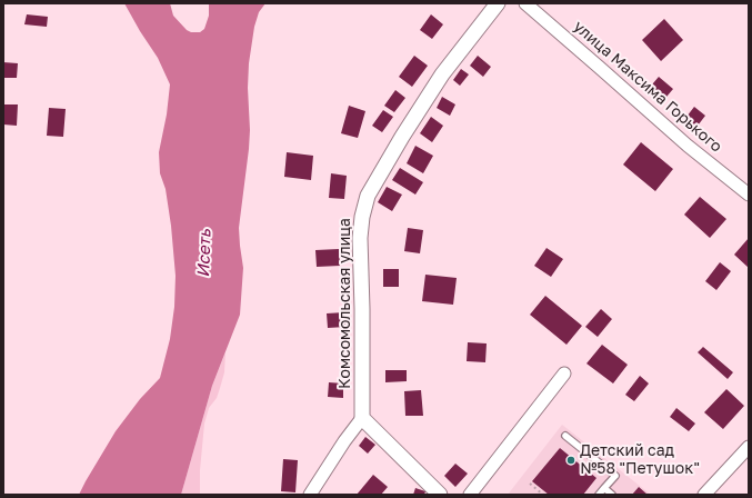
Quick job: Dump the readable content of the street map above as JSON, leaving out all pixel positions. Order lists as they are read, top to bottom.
{
  "streets": {
    "street": ["улица Максима Горького", "Комсомольская улица"]
  },
  "water": ["Исеть"],
  "places": ["Детский сад №58 \"Петушок\""]
}
